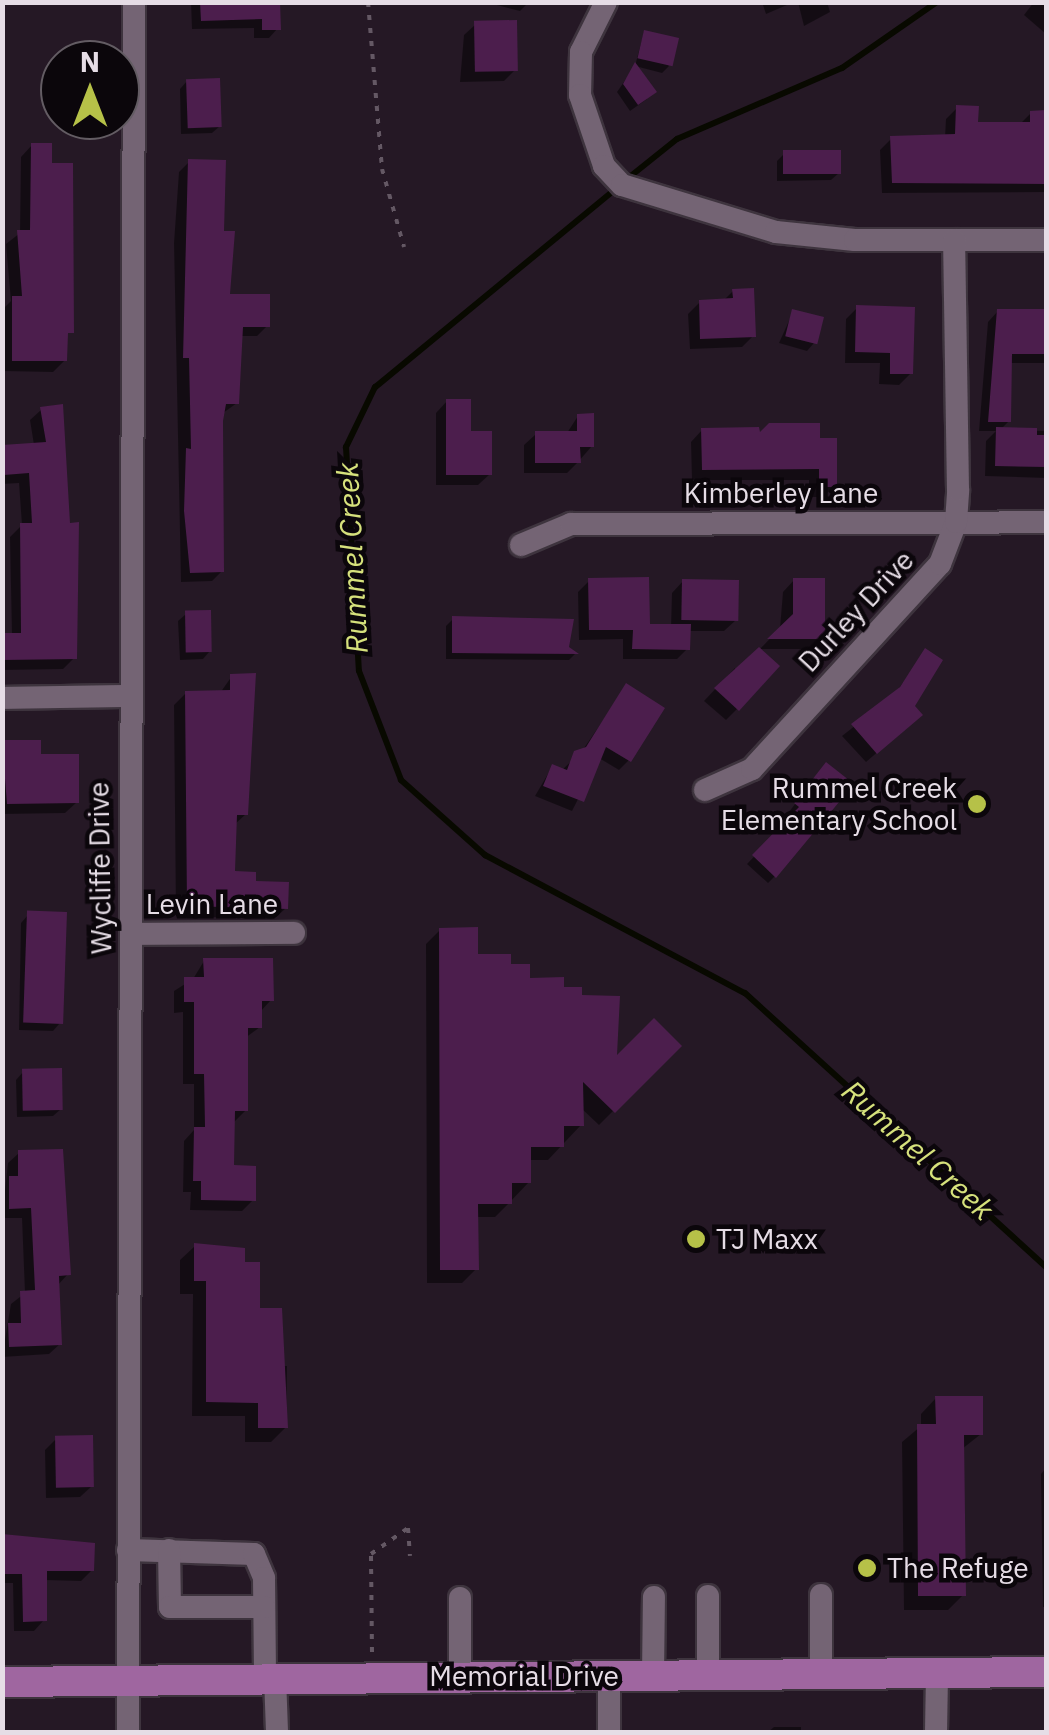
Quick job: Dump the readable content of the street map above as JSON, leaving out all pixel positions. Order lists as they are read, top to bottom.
{
  "streets": {
    "main road": ["Memorial Drive"],
    "street": [
      "Kimberley Lane",
      "Durley Drive",
      "Wycliffe Drive",
      "Levin Lane"
    ]
  },
  "crossings": [
    ["Kimberley Lane", "Durley Drive"],
    ["Wycliffe Drive", "Levin Lane"],
    ["Wycliffe Drive", "Memorial Drive"]
  ],
  "water": ["Rummel Creek"],
  "places": ["Rummel Creek Elementary School", "TJ Maxx", "The Refuge"],
  "north": "top"
}
